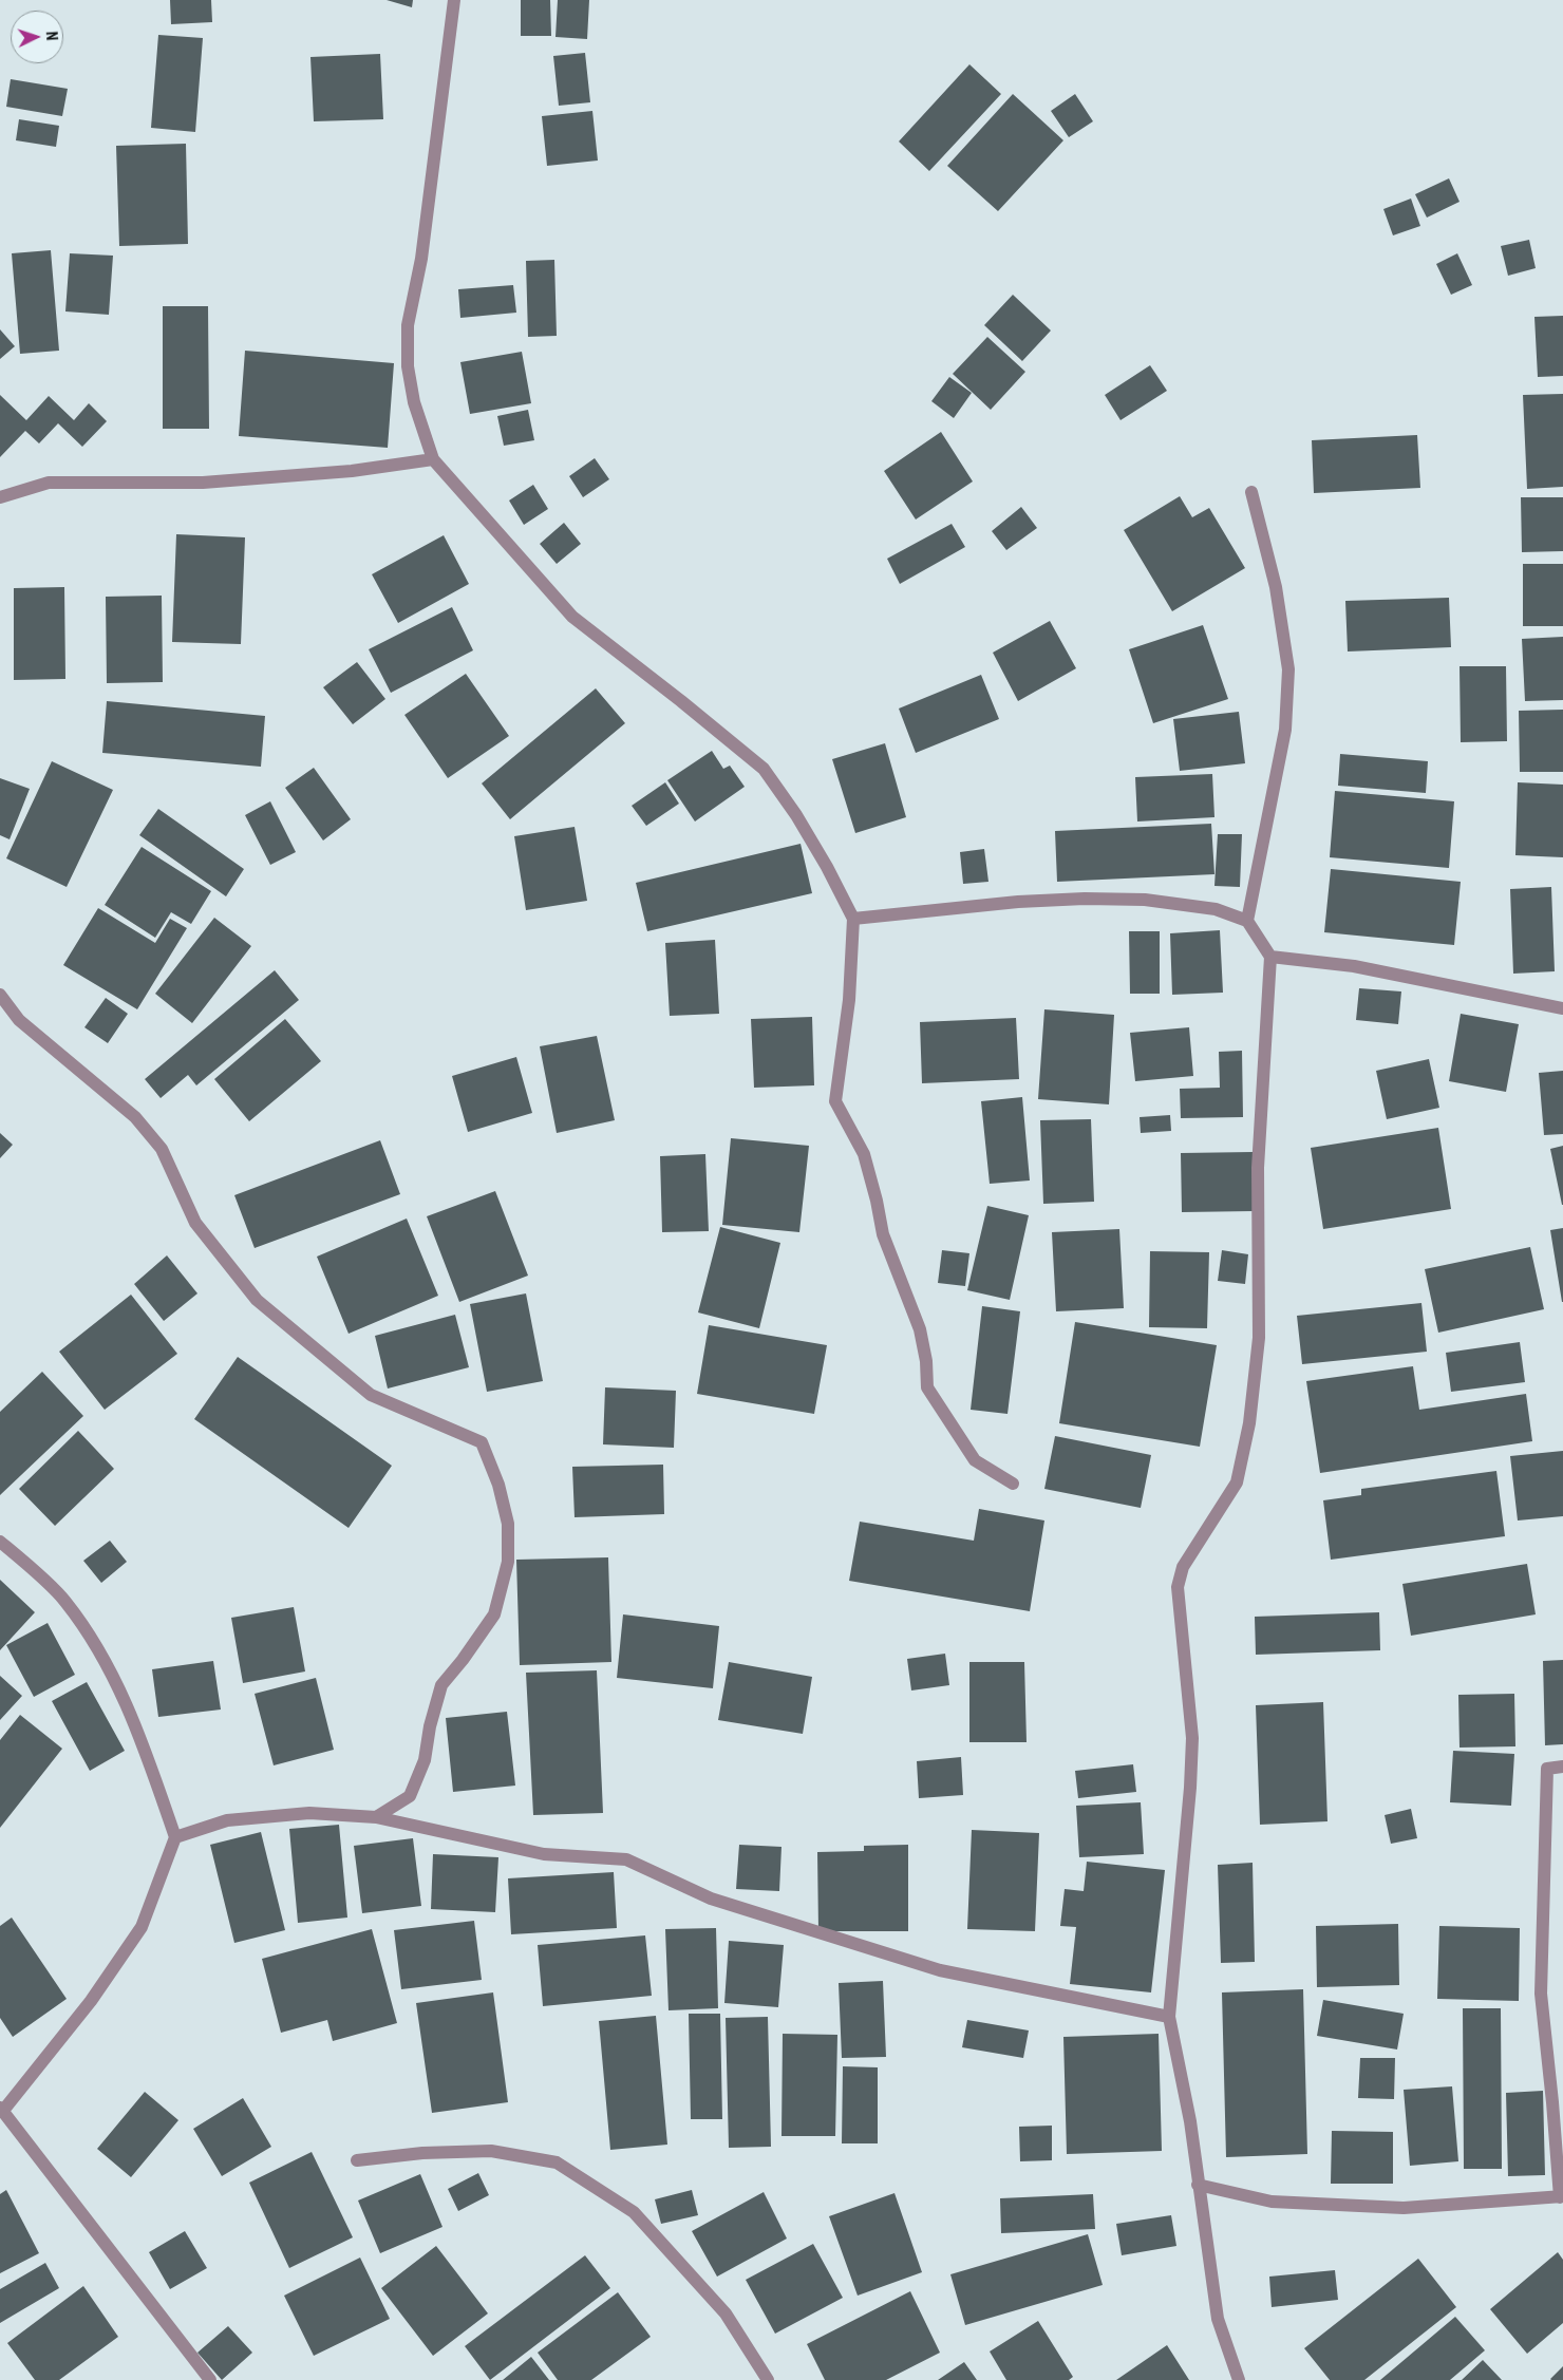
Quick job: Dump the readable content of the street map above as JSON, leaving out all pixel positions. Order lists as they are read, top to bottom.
{
  "north": "right"
}
